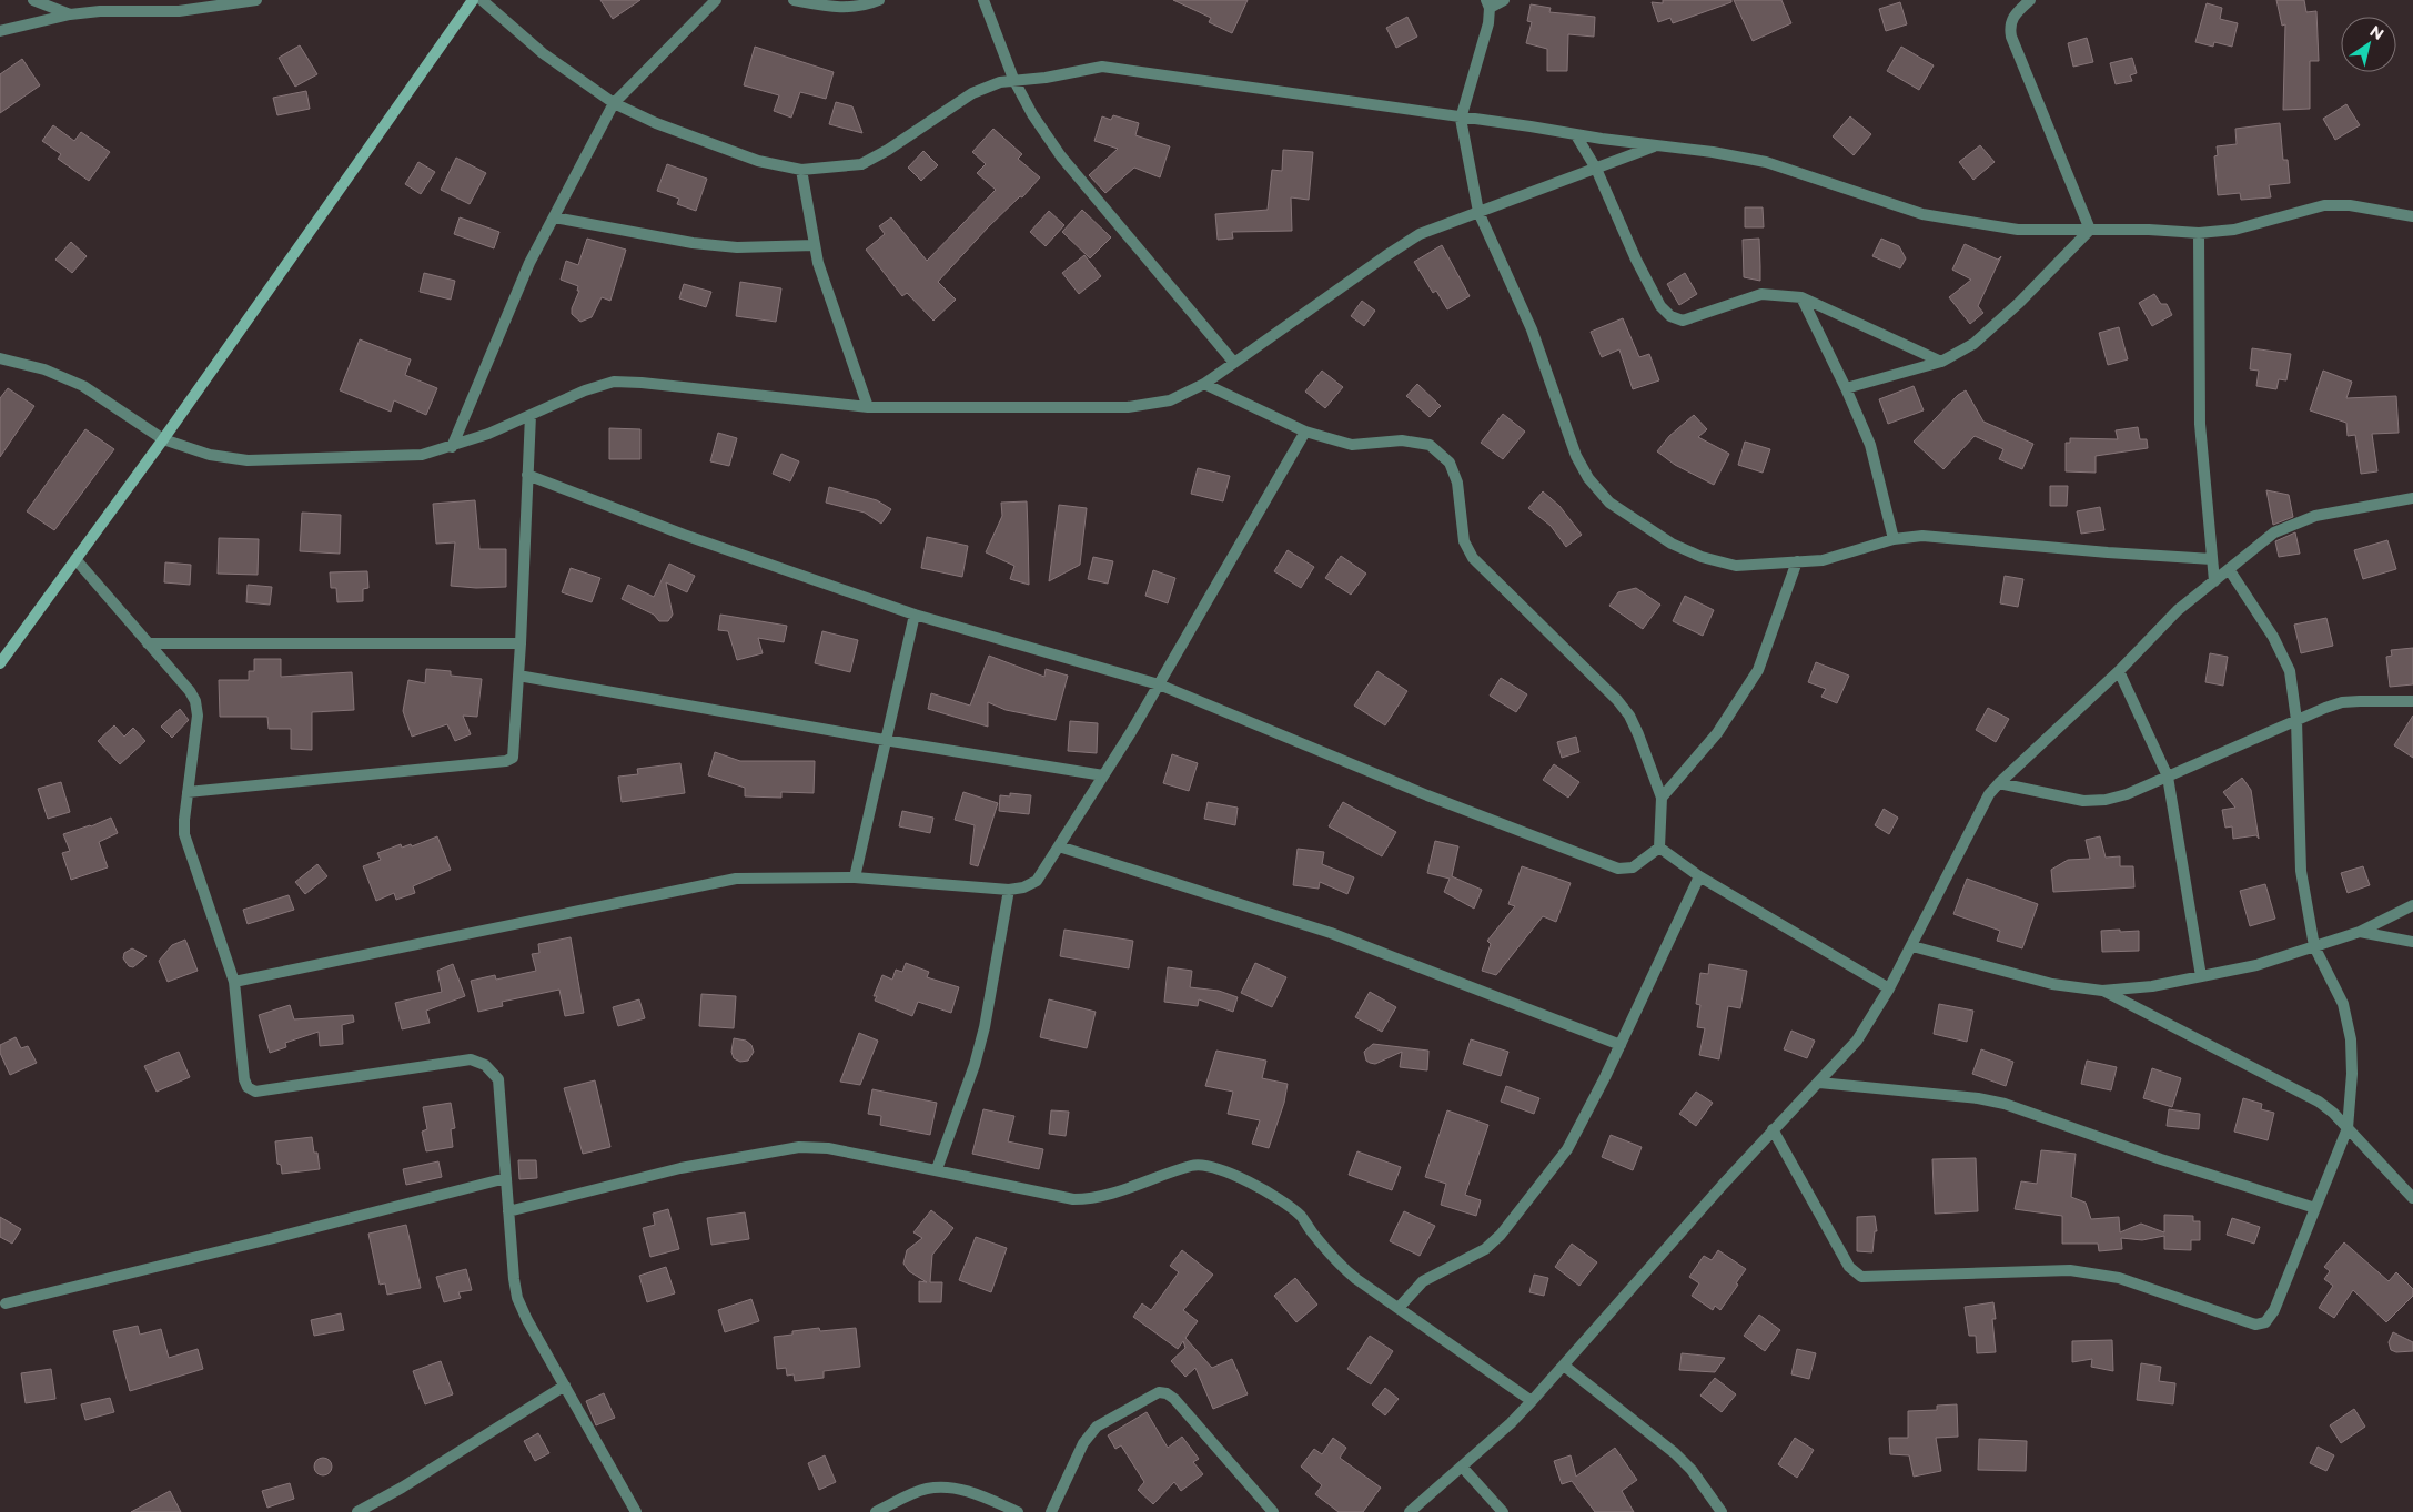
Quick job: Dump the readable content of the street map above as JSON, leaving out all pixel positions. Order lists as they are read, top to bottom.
{
  "north": "top right"
}
